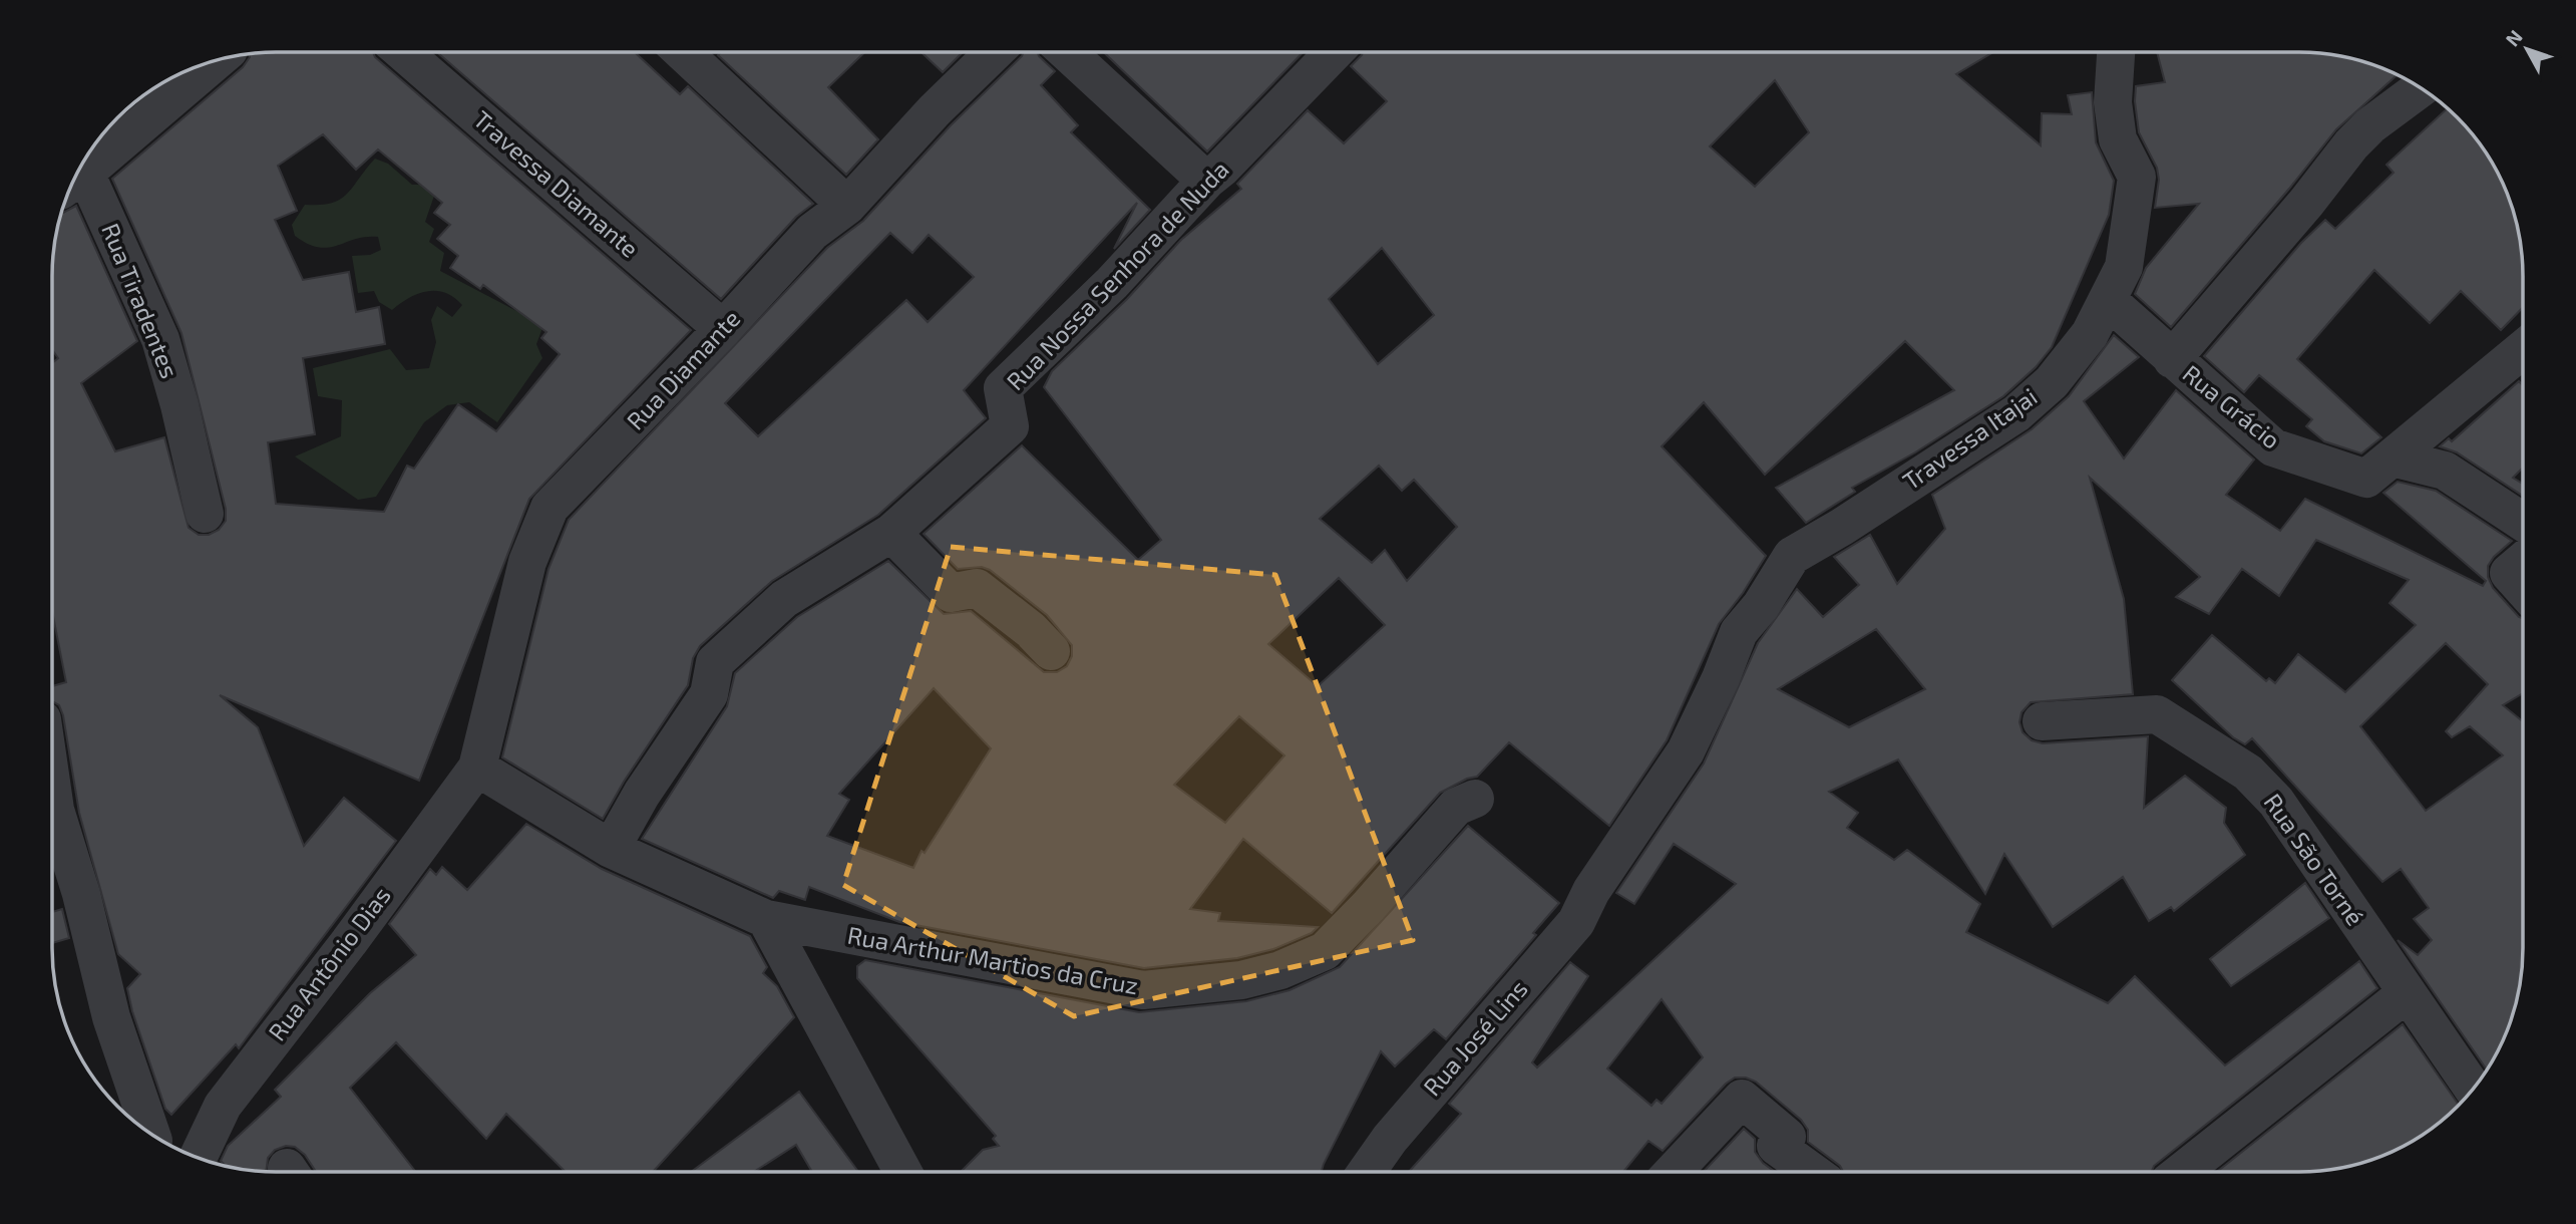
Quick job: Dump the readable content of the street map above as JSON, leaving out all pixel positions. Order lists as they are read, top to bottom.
{
  "streets": {
    "street": [
      "Travessa Diamante",
      "Rua Nossa Senhora de Nuda",
      "Rua Tiradentes",
      "Rua Diamante",
      "Rua Grácio",
      "Travessa Itajai",
      "Rua São Torné",
      "Rua Arthur Martios da Cruz",
      "Rua Antônio Dias",
      "Rua José Lins"
    ]
  },
  "crossings": [
    ["Travessa Diamante", "Rua Diamante"],
    ["Rua Nossa Senhora de Nuda", "Rua Arthur Martios da Cruz"],
    ["Rua Diamante", "Rua Arthur Martios da Cruz"],
    ["Rua Diamante", "Rua Antônio Dias"],
    ["Rua Grácio", "Travessa Itajai"],
    ["Travessa Itajai", "Rua José Lins"],
    ["Rua Arthur Martios da Cruz", "Rua Antônio Dias"]
  ],
  "north": "top left"
}
